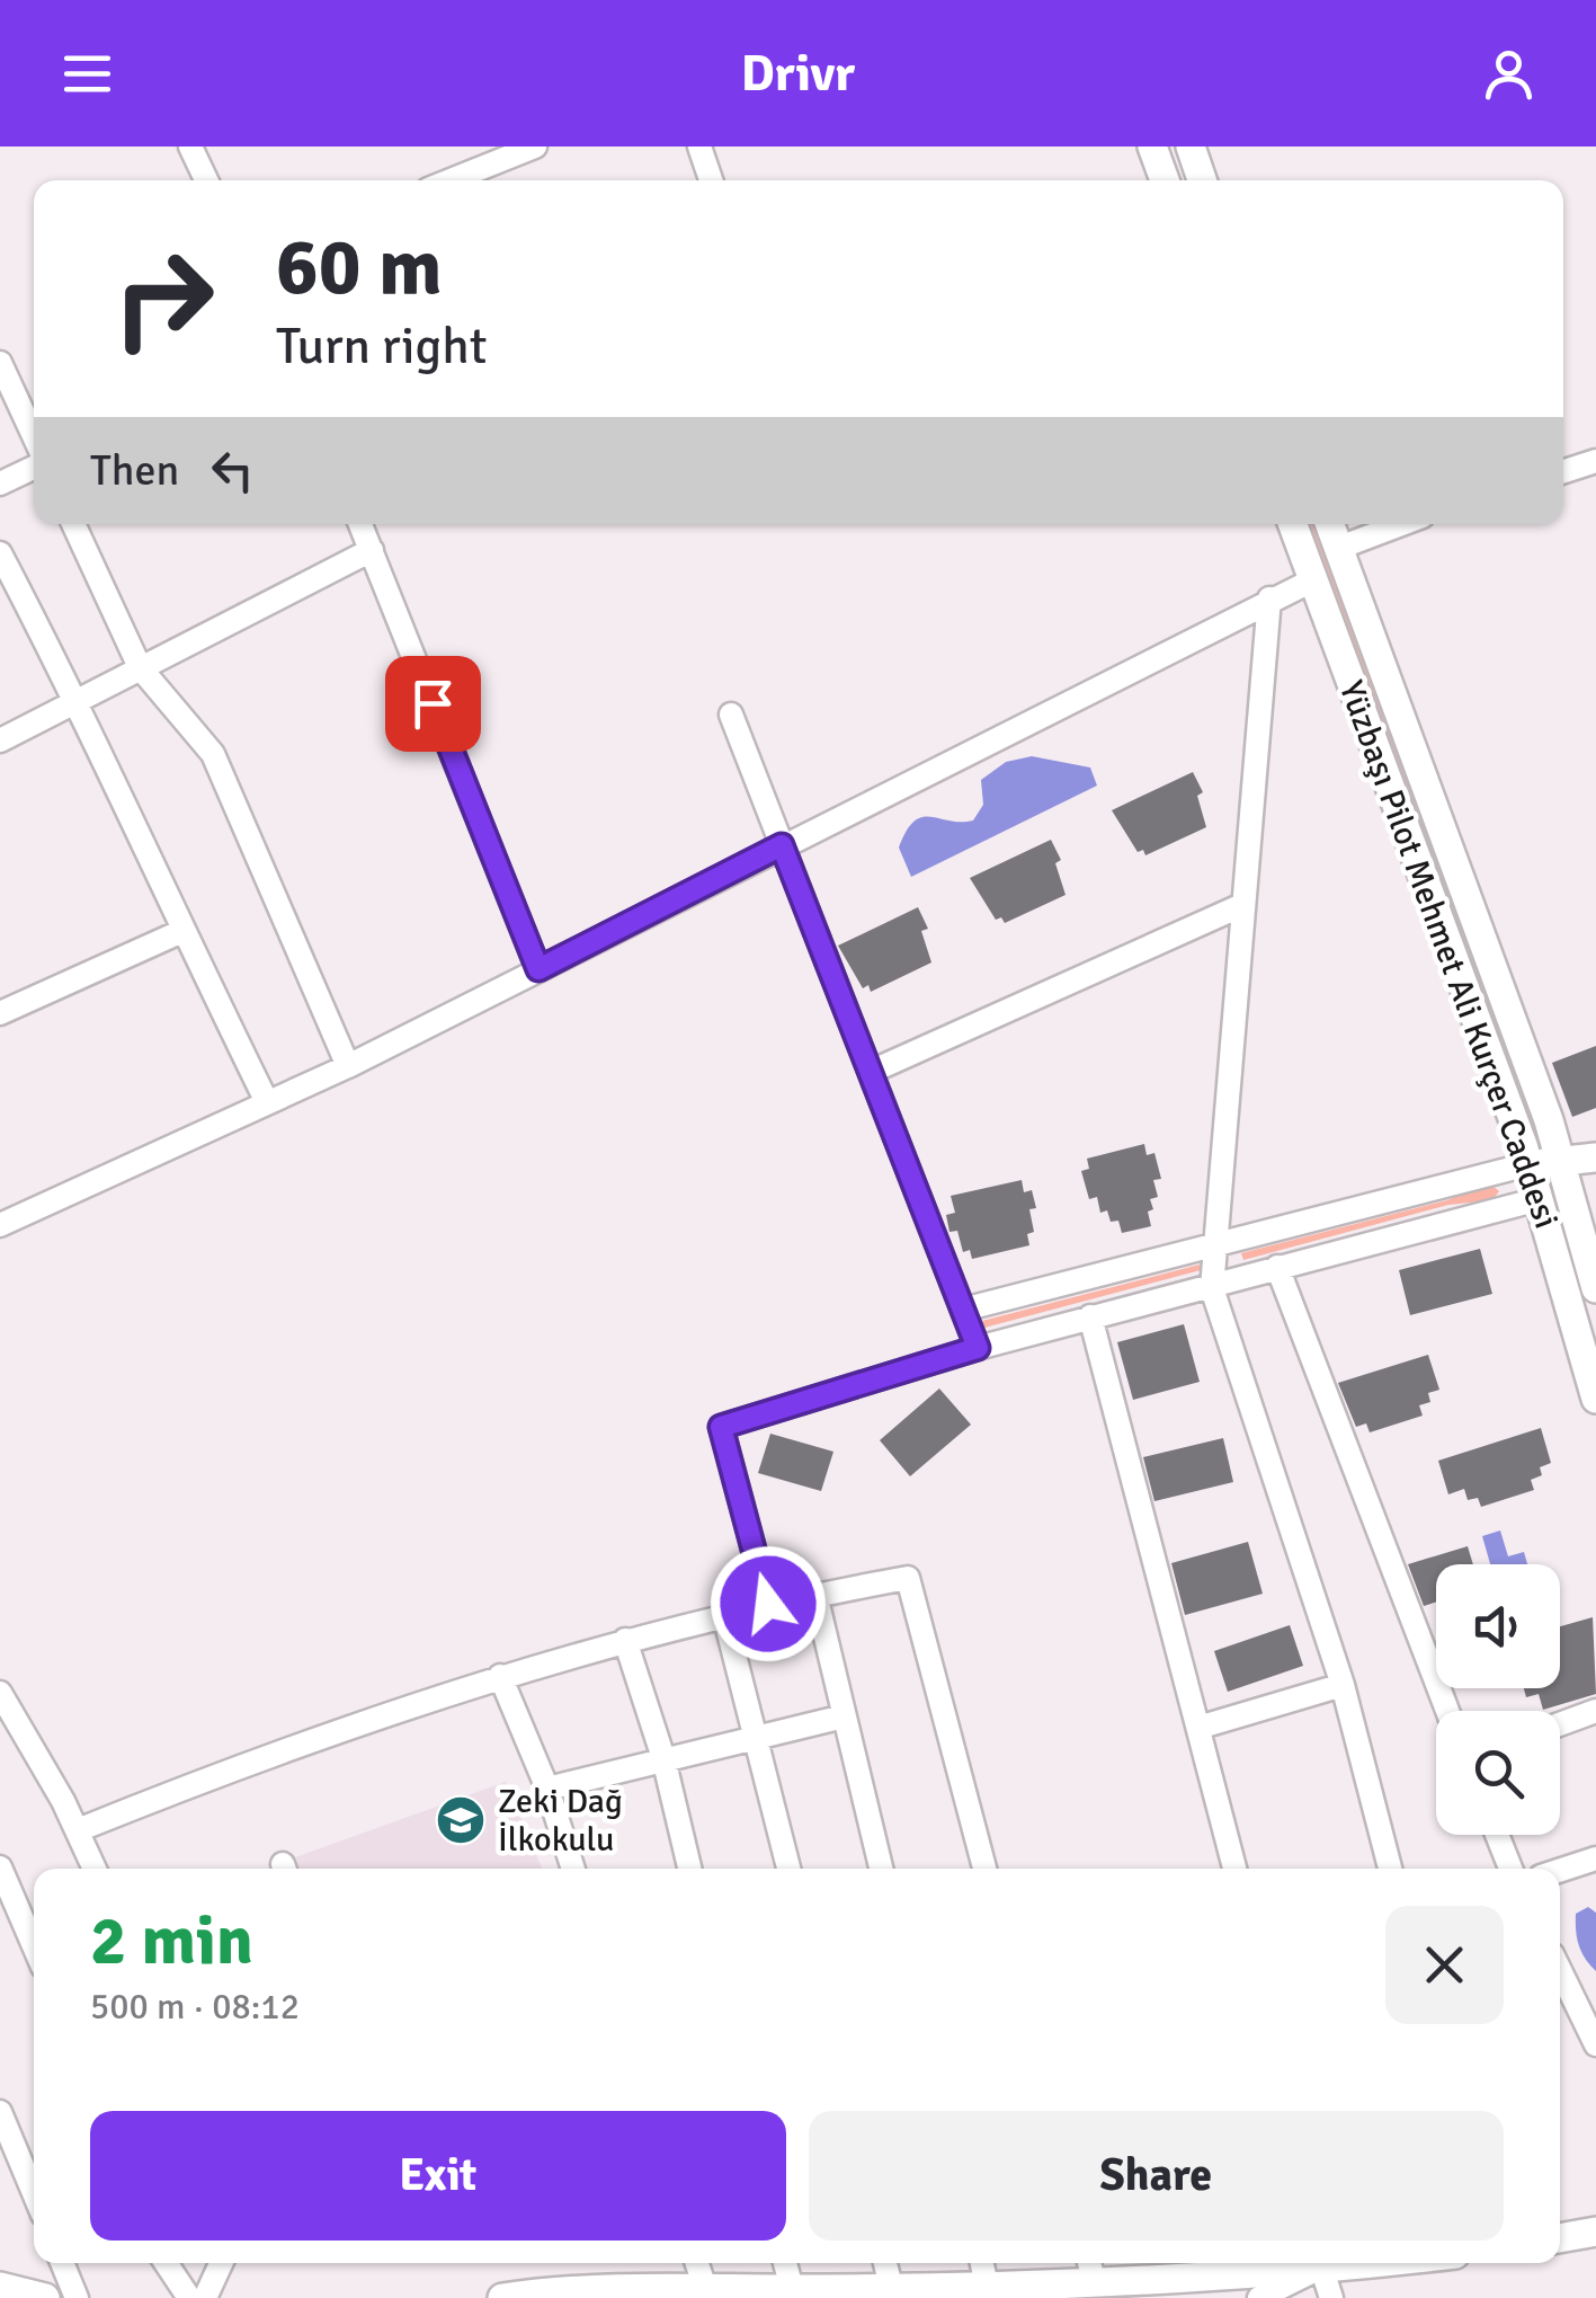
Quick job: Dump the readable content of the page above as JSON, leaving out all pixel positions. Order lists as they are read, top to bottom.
{
  "streets": {
    "main road": ["Yüzbaşı Pilot Mehmet Ali Kurçer Caddesi"]
  },
  "places": {
    "school or university": ["Zeki Dağ İlkokulu"]
  },
  "page": {
    "header": "Drivr",
    "turn": ["60 m", "Turn right"],
    "then": "Then",
    "heading": ["2 min", "500 m · 08:12"],
    "buttons": ["Exit", "Share"]
  }
}
